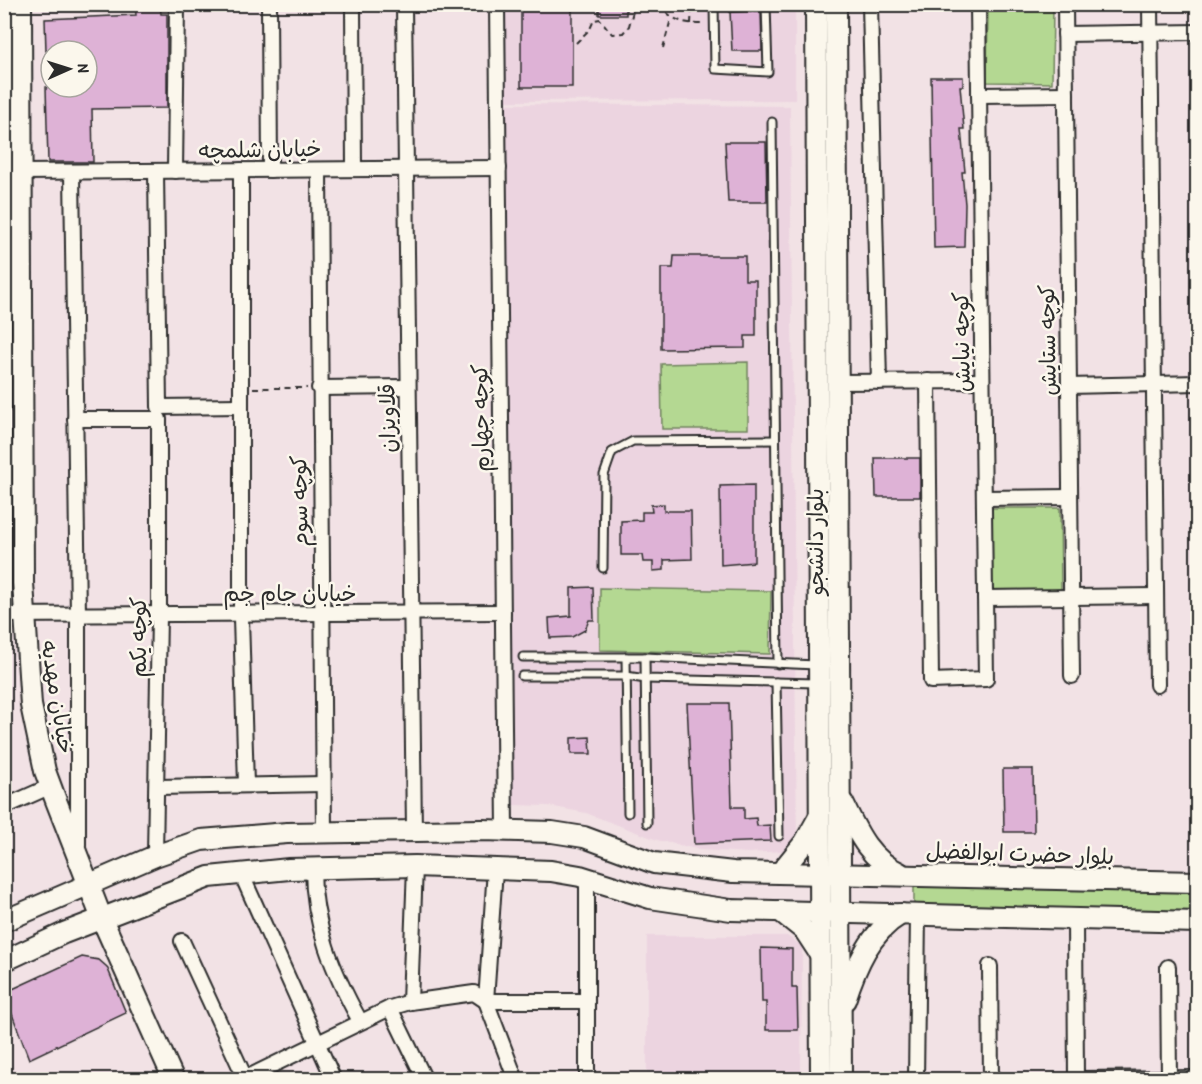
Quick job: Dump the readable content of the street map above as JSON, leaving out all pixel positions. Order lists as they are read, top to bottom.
{
  "streets": {
    "main road": ["بلوار دانشجو", "خیابان مهدیه", "بلوار حضرت ابوالفضل"],
    "street": [
      "خیابان شلمچه",
      "کوچه ستایش",
      "كوچه نيايش",
      "قلاویزان",
      "کوچه چهارم",
      "کوچه سوم",
      "خیابان جام جم",
      "کوچه یکم"
    ]
  },
  "crossings": [
    ["خیابان شلمچه", "قلاویزان"],
    ["خیابان شلمچه", "کوچه چهارم"],
    ["خیابان شلمچه", "کوچه سوم"],
    ["خیابان شلمچه", "کوچه یکم"],
    ["خیابان شلمچه", "خیابان مهدیه"],
    ["قلاویزان", "خیابان جام جم"],
    ["قلاویزان", "بلوار حضرت ابوالفضل"],
    ["کوچه چهارم", "خیابان جام جم"],
    ["کوچه چهارم", "بلوار حضرت ابوالفضل"],
    ["کوچه سوم", "خیابان جام جم"],
    ["کوچه سوم", "بلوار حضرت ابوالفضل"],
    ["بلوار دانشجو", "بلوار حضرت ابوالفضل"],
    ["خیابان جام جم", "کوچه یکم"],
    ["خیابان جام جم", "خیابان مهدیه"],
    ["کوچه یکم", "بلوار حضرت ابوالفضل"],
    ["خیابان مهدیه", "بلوار حضرت ابوالفضل"]
  ],
  "north": "right"
}
